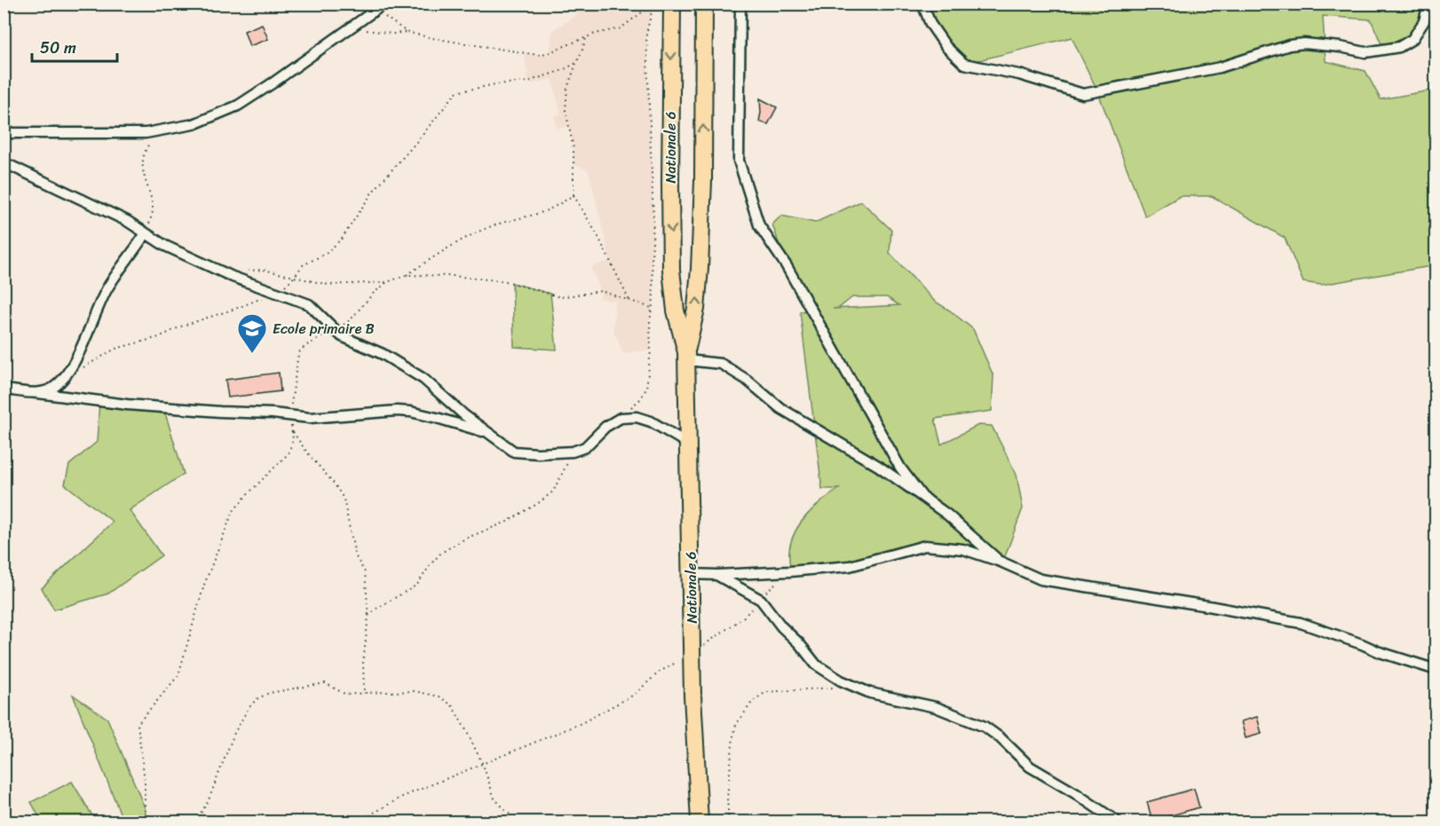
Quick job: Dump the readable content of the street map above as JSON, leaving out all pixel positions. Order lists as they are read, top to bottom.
{
  "streets": {
    "main road": ["Nationale 6"]
  },
  "places": {
    "school or university": ["Ecole primaire B"]
  },
  "scale_bar": "50 m"
}
